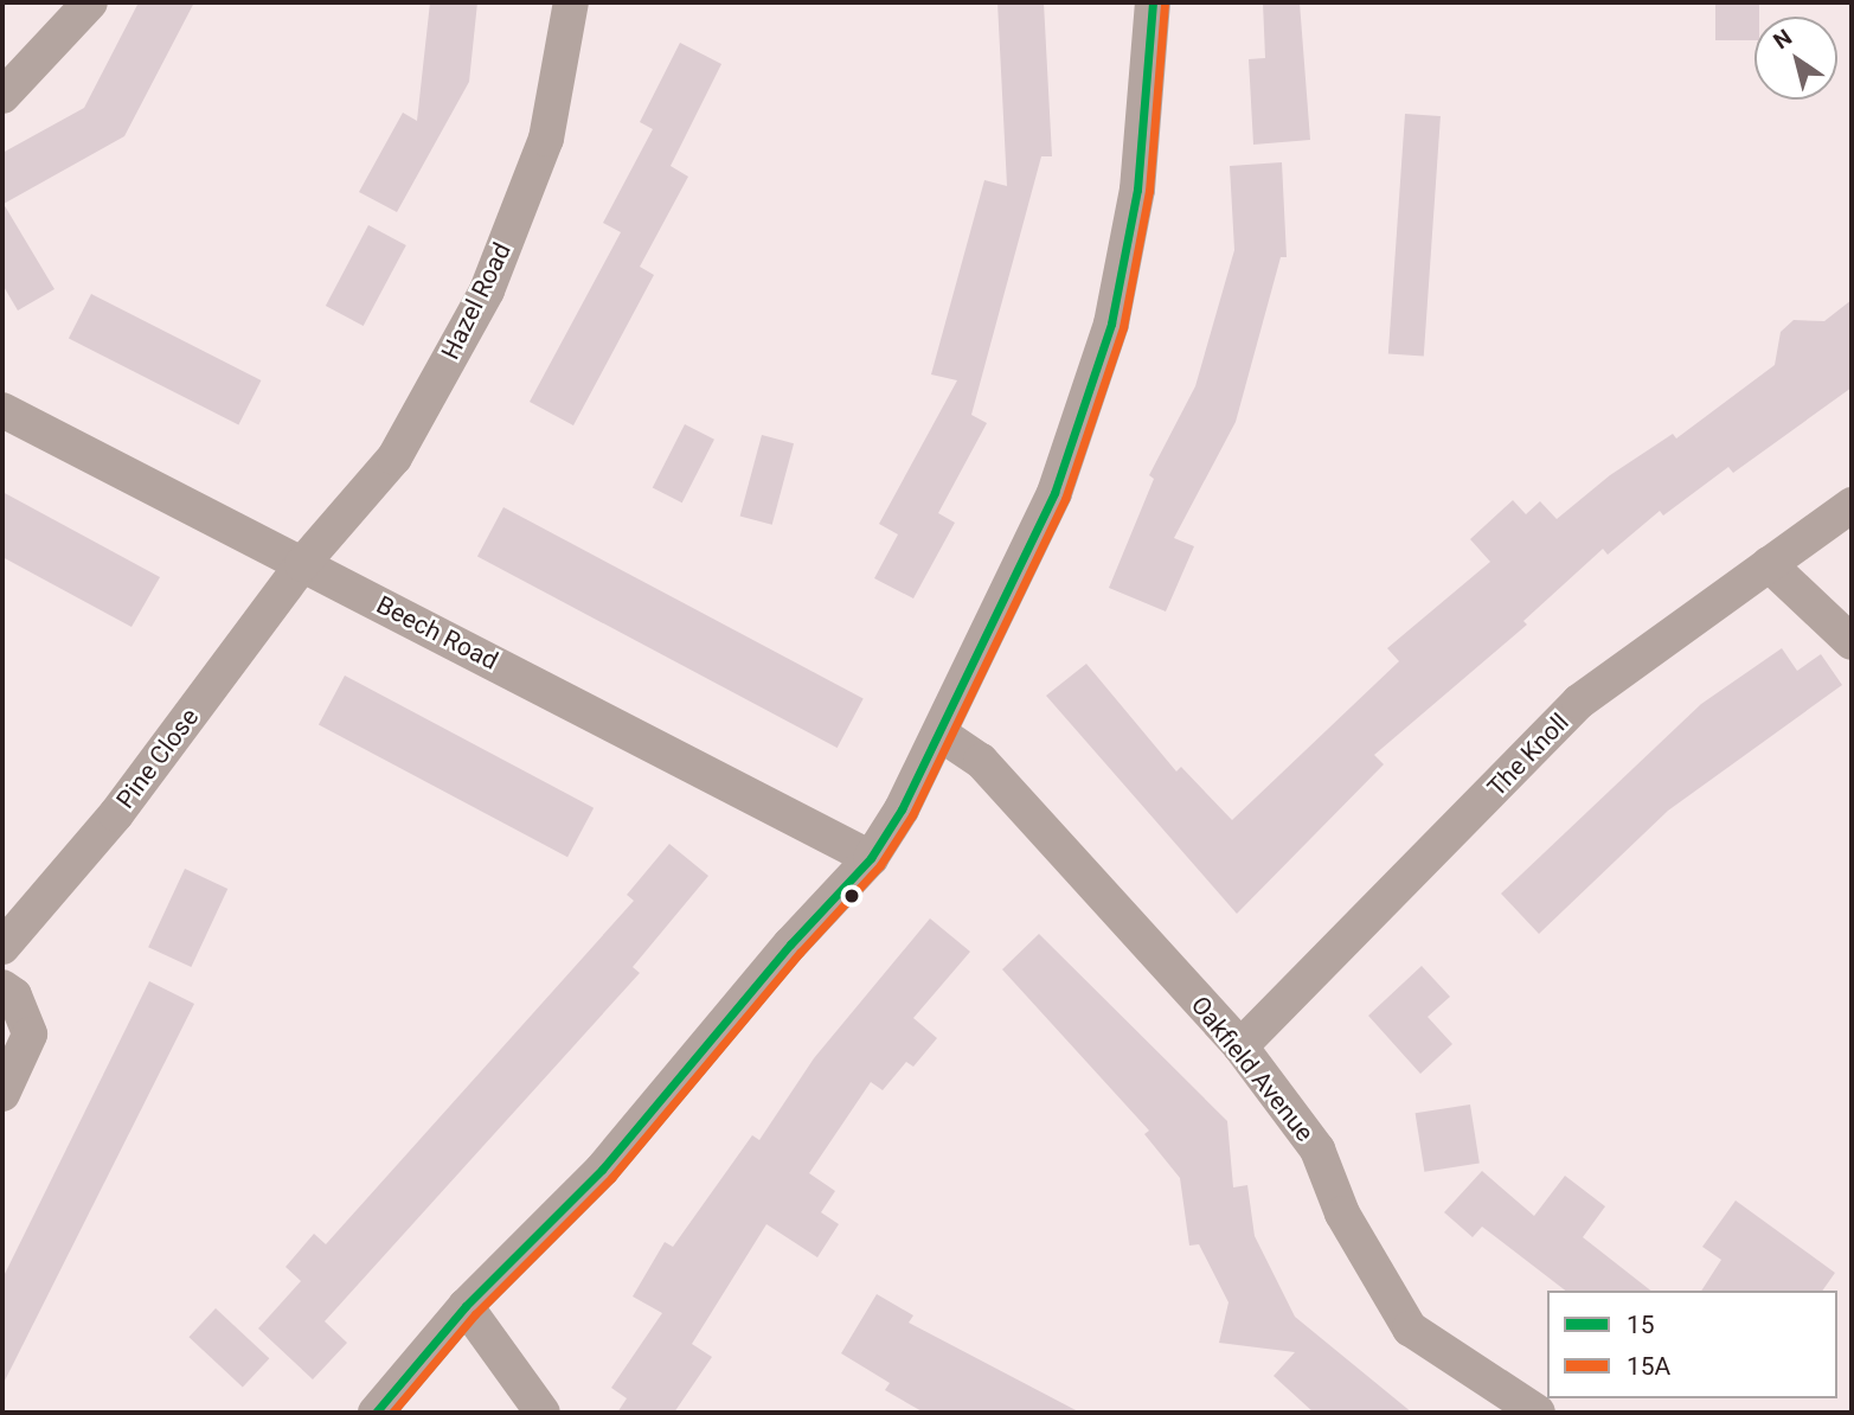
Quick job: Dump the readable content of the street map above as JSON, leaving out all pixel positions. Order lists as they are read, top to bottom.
{
  "streets": {
    "street": [
      "Hazel Road",
      "Beech Road",
      "The Knoll",
      "Pine Close",
      "Oakfield Avenue"
    ]
  },
  "crossings": [
    ["Hazel Road", "Beech Road"],
    ["Hazel Road", "Pine Close"],
    ["Beech Road", "Pine Close"],
    ["The Knoll", "Oakfield Avenue"]
  ],
  "lines": ["transit line 15", "transit line 15A"],
  "legend": ["15", "15A"],
  "north": "top left"
}
